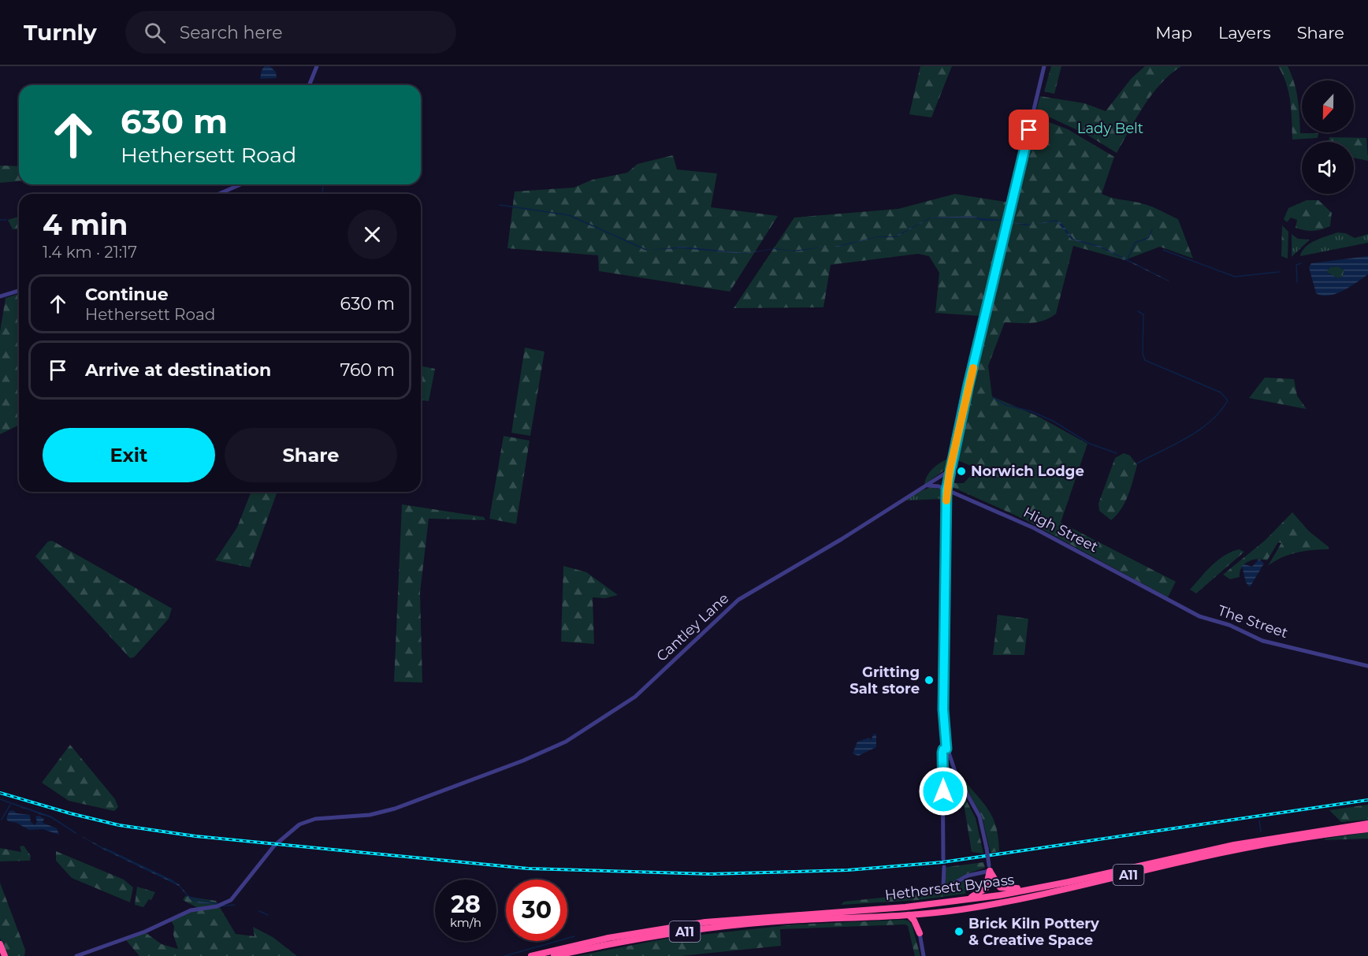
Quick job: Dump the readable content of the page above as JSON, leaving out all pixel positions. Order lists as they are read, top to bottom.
{
  "streets": {
    "highway": ["A11", "Hethersett Bypass"],
    "street": ["High Street", "The Street", "Cantley Lane"]
  },
  "crossings": [
    ["High Street", "The Street"],
    ["A11", "Hethersett Bypass"]
  ],
  "parks": ["Lady Belt"],
  "places": ["Norwich Lodge", "Gritting Salt store", "Brick Kiln Pottery & Creative Space"],
  "north": "bottom",
  "page": {
    "header": "Turnly",
    "search": "Search here",
    "nav": ["Map", "Layers", "Share"],
    "turn": ["630 m", "Hethersett Road"],
    "heading": ["4 min", "1.4 km · 21:17"],
    "list": [
      {
        "name": "Continue",
        "note": "Hethersett Road",
        "value": "630 m"
      },
      {
        "name": "Arrive at destination",
        "value": "760 m"
      }
    ],
    "buttons": ["Exit", "Share"],
    "speed": "28 km/h",
    "limit": "30"
  }
}
